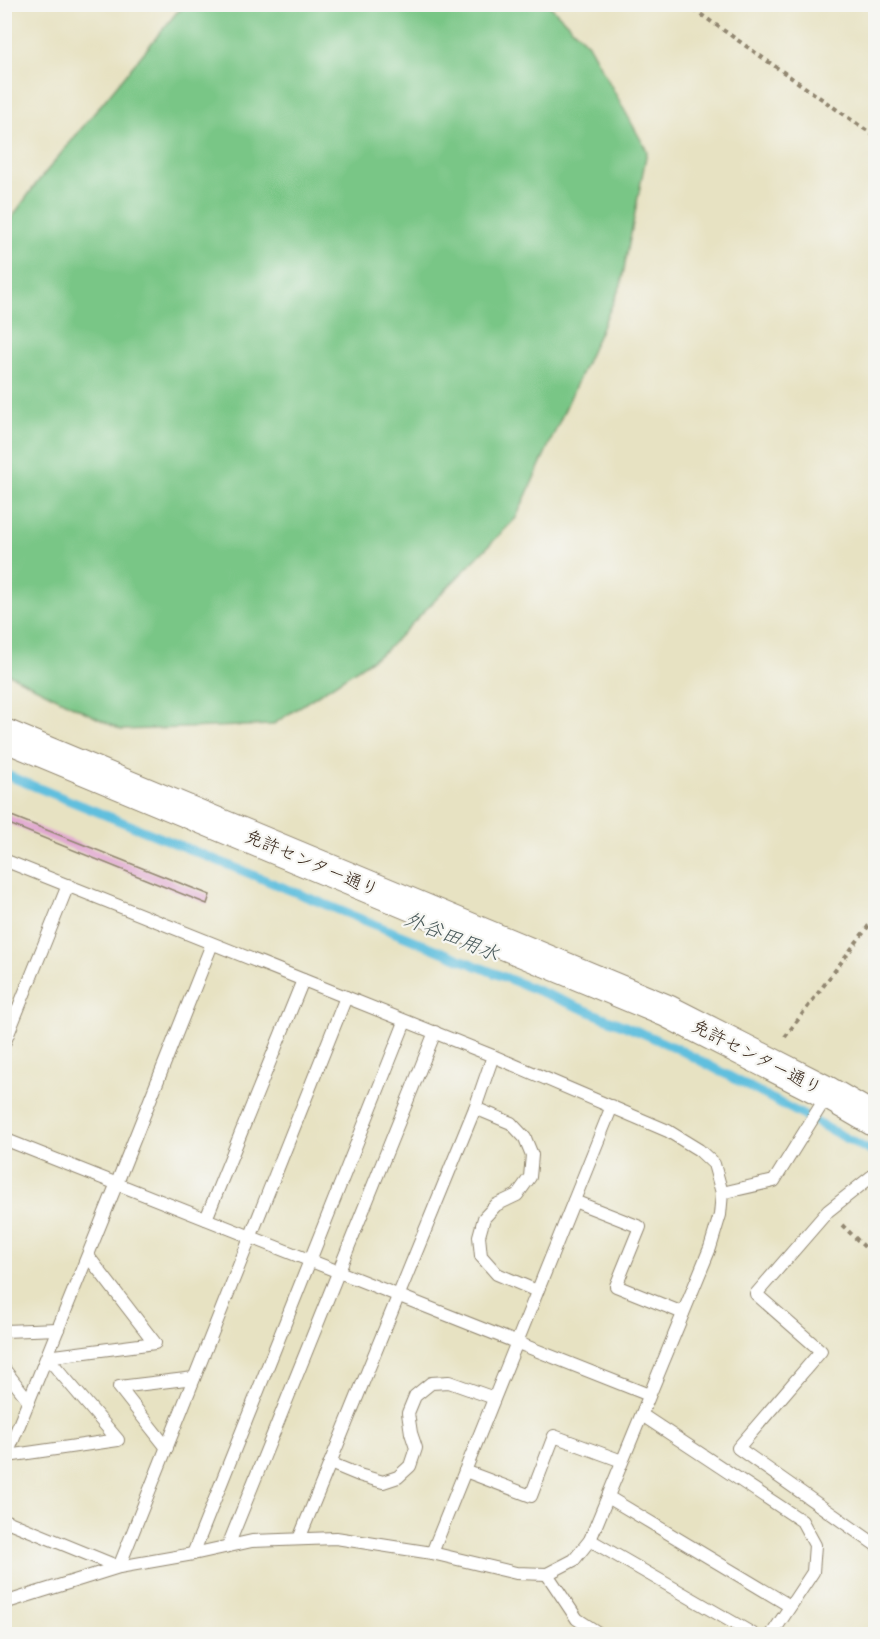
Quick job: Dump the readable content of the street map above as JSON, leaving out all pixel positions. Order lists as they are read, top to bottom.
{
  "streets": {
    "street": ["免許センター通り"]
  },
  "water": ["外谷田用水"]
}
